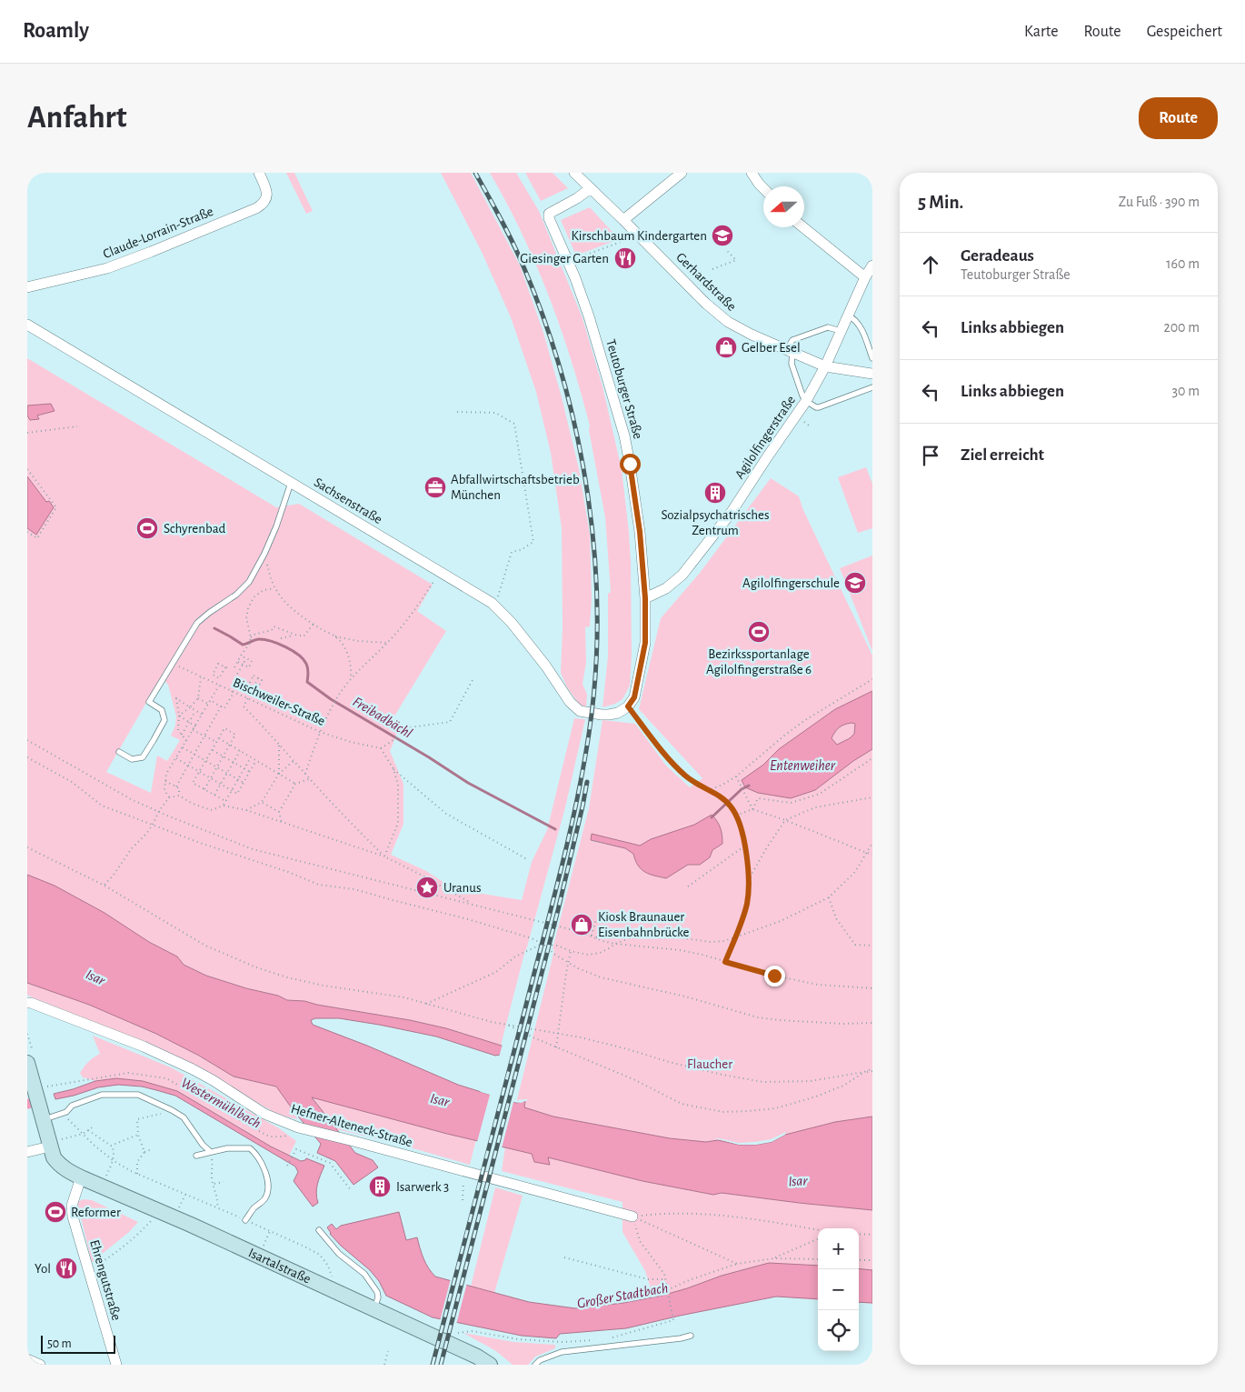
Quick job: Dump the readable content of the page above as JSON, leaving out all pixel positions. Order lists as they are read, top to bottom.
{
  "streets": {
    "main road": ["Isartalstraße"],
    "street": [
      "Claude-Lorrain-Straße",
      "Gerhardstraße",
      "Teutoburger Straße",
      "Agilolfingerstraße",
      "Sachsenstraße",
      "Hefner-Alteneck-Straße",
      "Ehrengutstraße"
    ],
    "path": ["Bischweiler-Straße"]
  },
  "crossings": [
    ["Gerhardstraße", "Teutoburger Straße"],
    ["Gerhardstraße", "Agilolfingerstraße"],
    ["Teutoburger Straße", "Agilolfingerstraße"],
    ["Teutoburger Straße", "Sachsenstraße"],
    ["Isartalstraße", "Ehrengutstraße"]
  ],
  "water": [
    "Freibadbächl",
    "Entenweiher",
    "Isar",
    "Westermühlbach",
    "Großer Stadtbach"
  ],
  "parks": ["Flaucher"],
  "places": {
    "school or university": ["Kirschbaum Kindergarten", "Agilolfingerschule"],
    "restaurant": ["Giesinger Garten", "Yol"],
    "shop": ["Gelber Esel", "Kiosk Braunauer Eisenbahnbrücke"],
    "office": ["Abfallwirtschaftsbetrieb München"],
    "building": ["Sozialpsychatrisches Zentrum", "Isarwerk 3"],
    "sports": ["Schyrenbad", "Bezirkssportanlage Agilolfingerstraße 6", "Reformer"],
    "place": ["Uranus"]
  },
  "scale_bar": "50 m",
  "north": "left",
  "page": {
    "header": "Roamly",
    "nav": ["Karte", "Route", "Gespeichert"],
    "buttons": "Route",
    "title": "Anfahrt",
    "heading": ["5 Min.", "Zu Fuß · 390 m"],
    "list": [
      ["Geradeaus", "Teutoburger Straße", "160 m"],
      ["Links abbiegen", "200 m"],
      ["Links abbiegen", "30 m"],
      "Ziel erreicht"
    ],
    "map_buttons": ["+", "−"],
    "scale": "50 m"
  }
}
